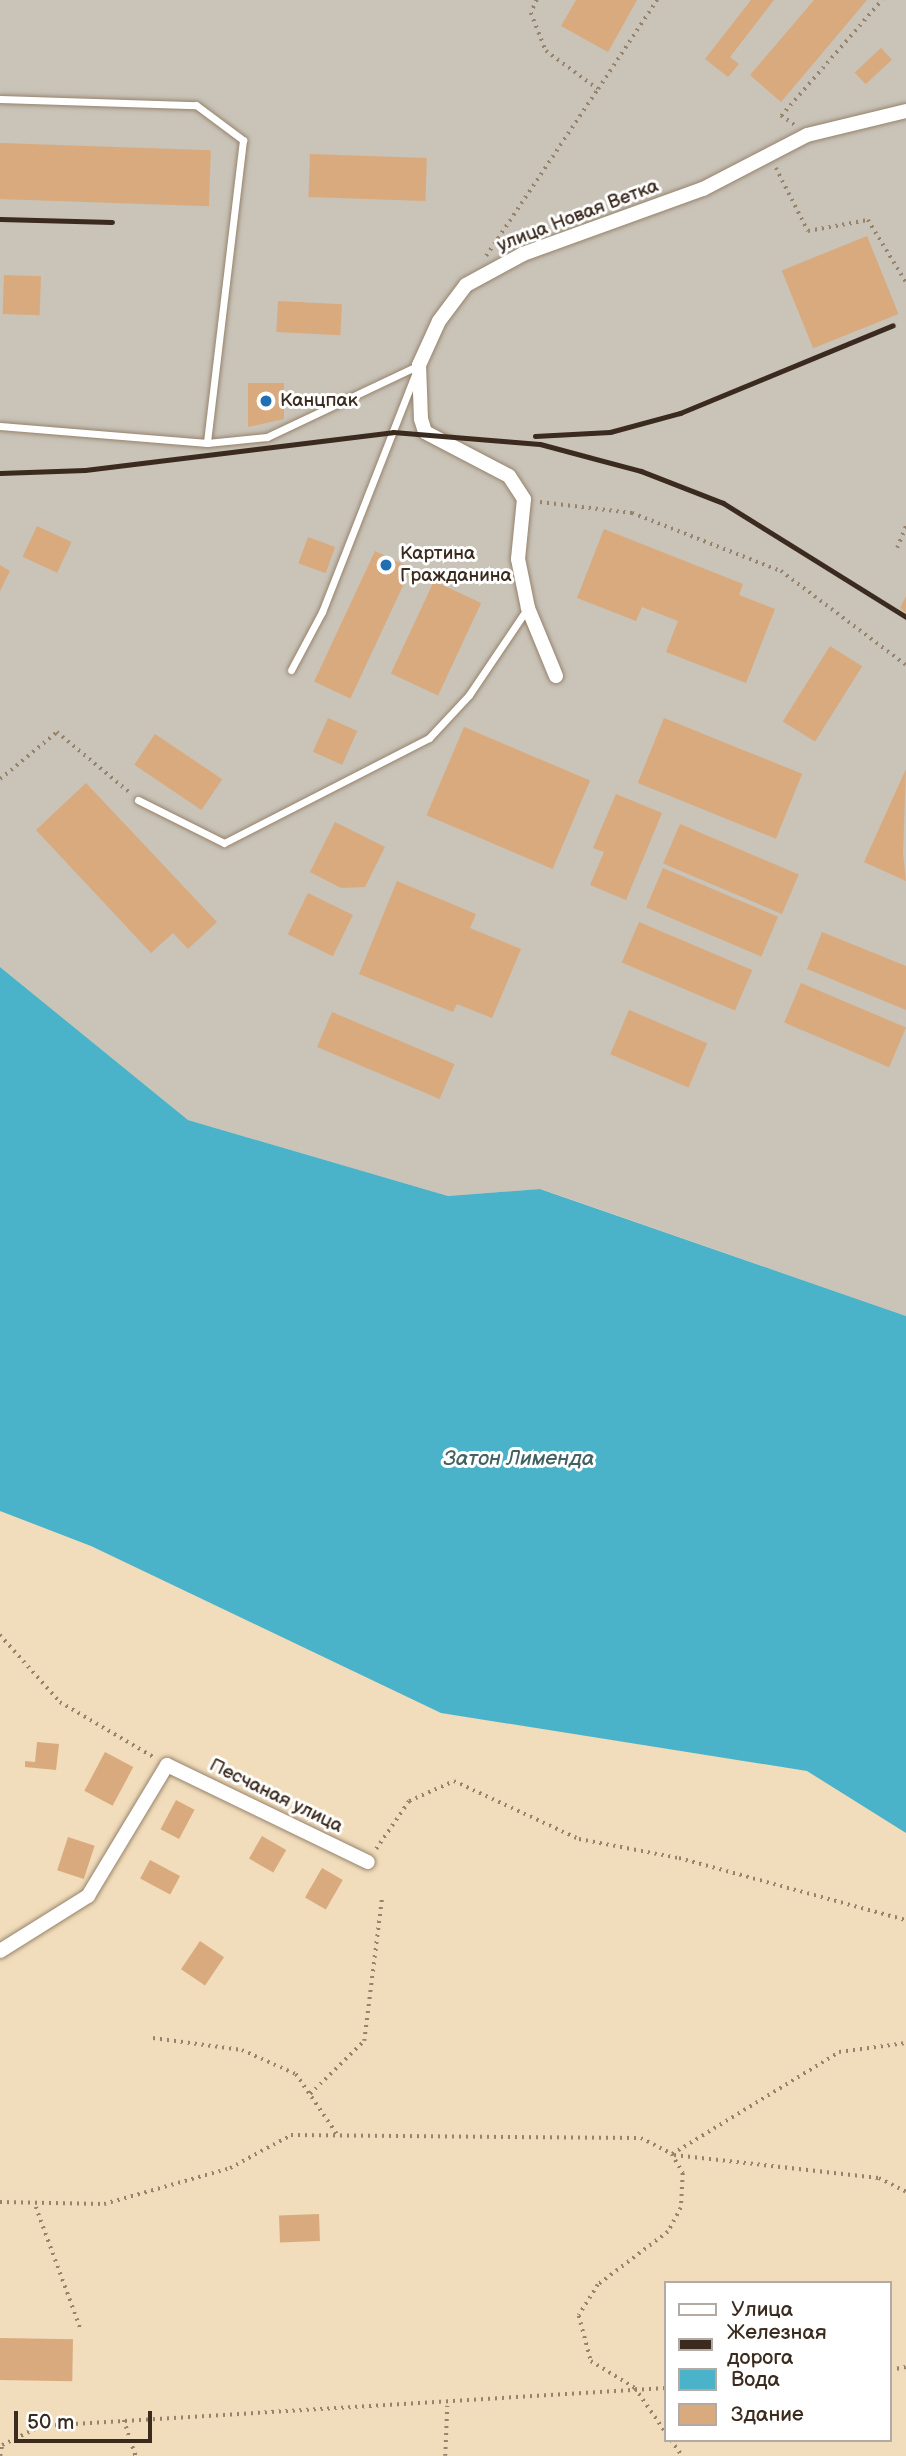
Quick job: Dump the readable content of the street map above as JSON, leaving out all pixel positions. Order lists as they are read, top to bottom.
{
  "streets": {
    "street": ["улица Новая Ветка", "Песчаная улица"]
  },
  "water": ["Затон Лименда"],
  "places": ["Канцпак", "Картина Гражданина"],
  "legend": [
    "Улица",
    "Железная дорога",
    "Вода",
    "Здание"
  ],
  "scale_bar": "50 m"
}
